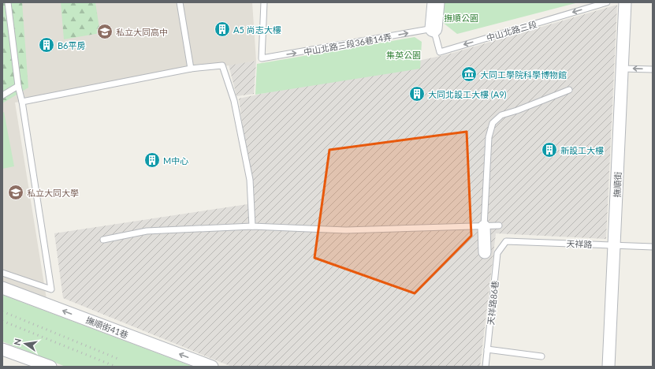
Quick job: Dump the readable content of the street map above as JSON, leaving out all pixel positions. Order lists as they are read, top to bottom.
{
  "streets": {
    "street": ["撫順街", "撫順街41巷"],
    "lane": [
      "中山北路三段",
      "中山北路三段36巷14弄",
      "天祥路",
      "天祥路86巷"
    ]
  },
  "crossings": [
    ["中山北路三段", "中山北路三段36巷14弄"],
    ["撫順街", "天祥路"],
    ["天祥路", "天祥路86巷"]
  ],
  "one_way": ["中山北路三段", "撫順街41巷"],
  "parks": ["撫順公園", "集英公園"],
  "places": {
    "building": [
      "A5 尚志大樓",
      "B6平房",
      "大同北設工大樓 (A9)",
      "新設工大樓",
      "M中心"
    ],
    "school or university": ["私立大同高中", "私立大同大學"],
    "museum": ["大同工學院科學博物館"]
  },
  "north": "left"
}
